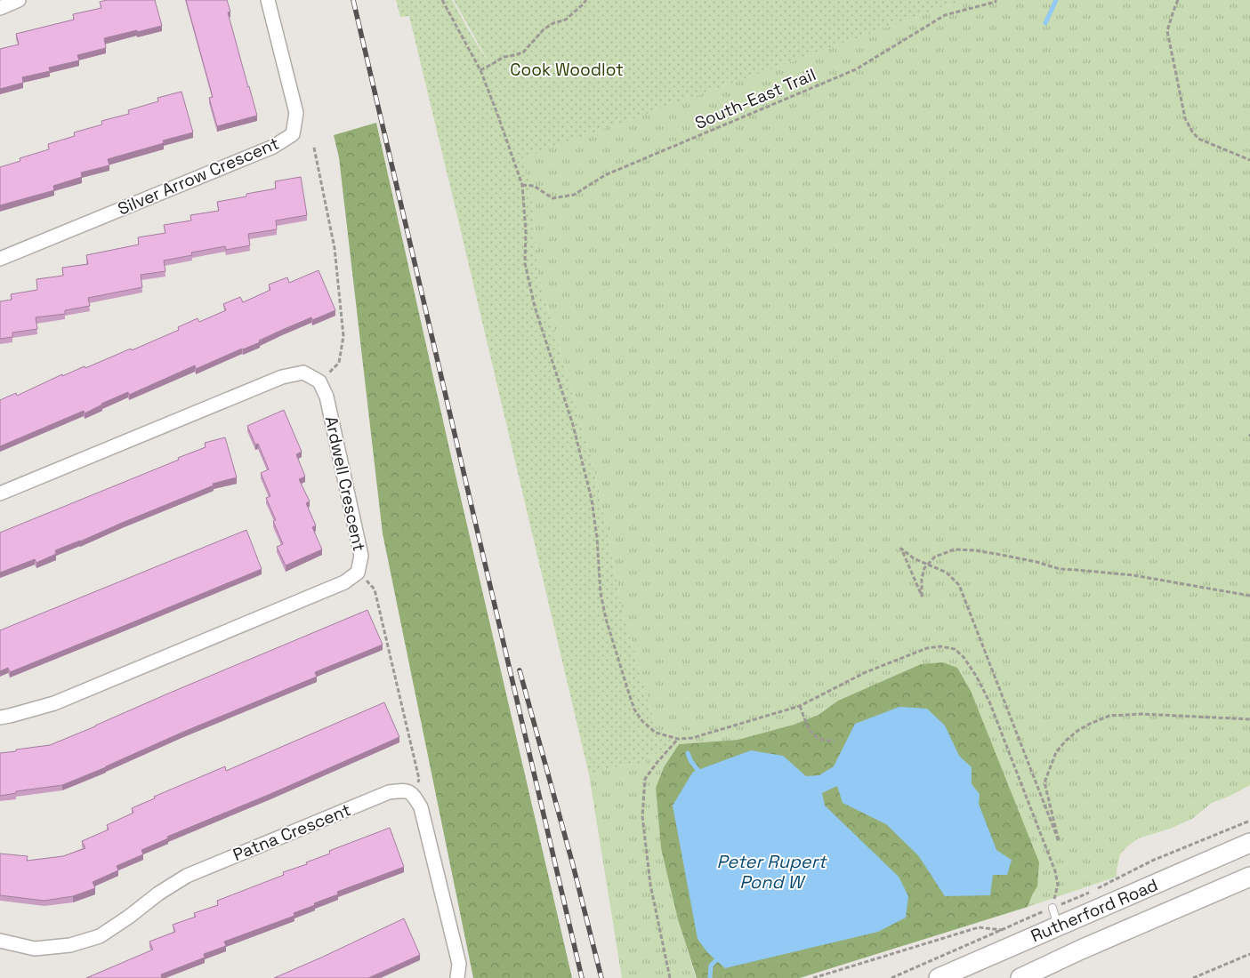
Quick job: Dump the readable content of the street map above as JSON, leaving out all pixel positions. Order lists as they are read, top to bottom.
{
  "streets": {
    "main road": ["Rutherford Road"],
    "street": ["Silver Arrow Crescent", "Ardwell Crescent", "Patna Crescent"],
    "path": ["South-East Trail"]
  },
  "water": ["Peter Rupert Pond W"],
  "parks": ["Cook Woodlot"]
}
